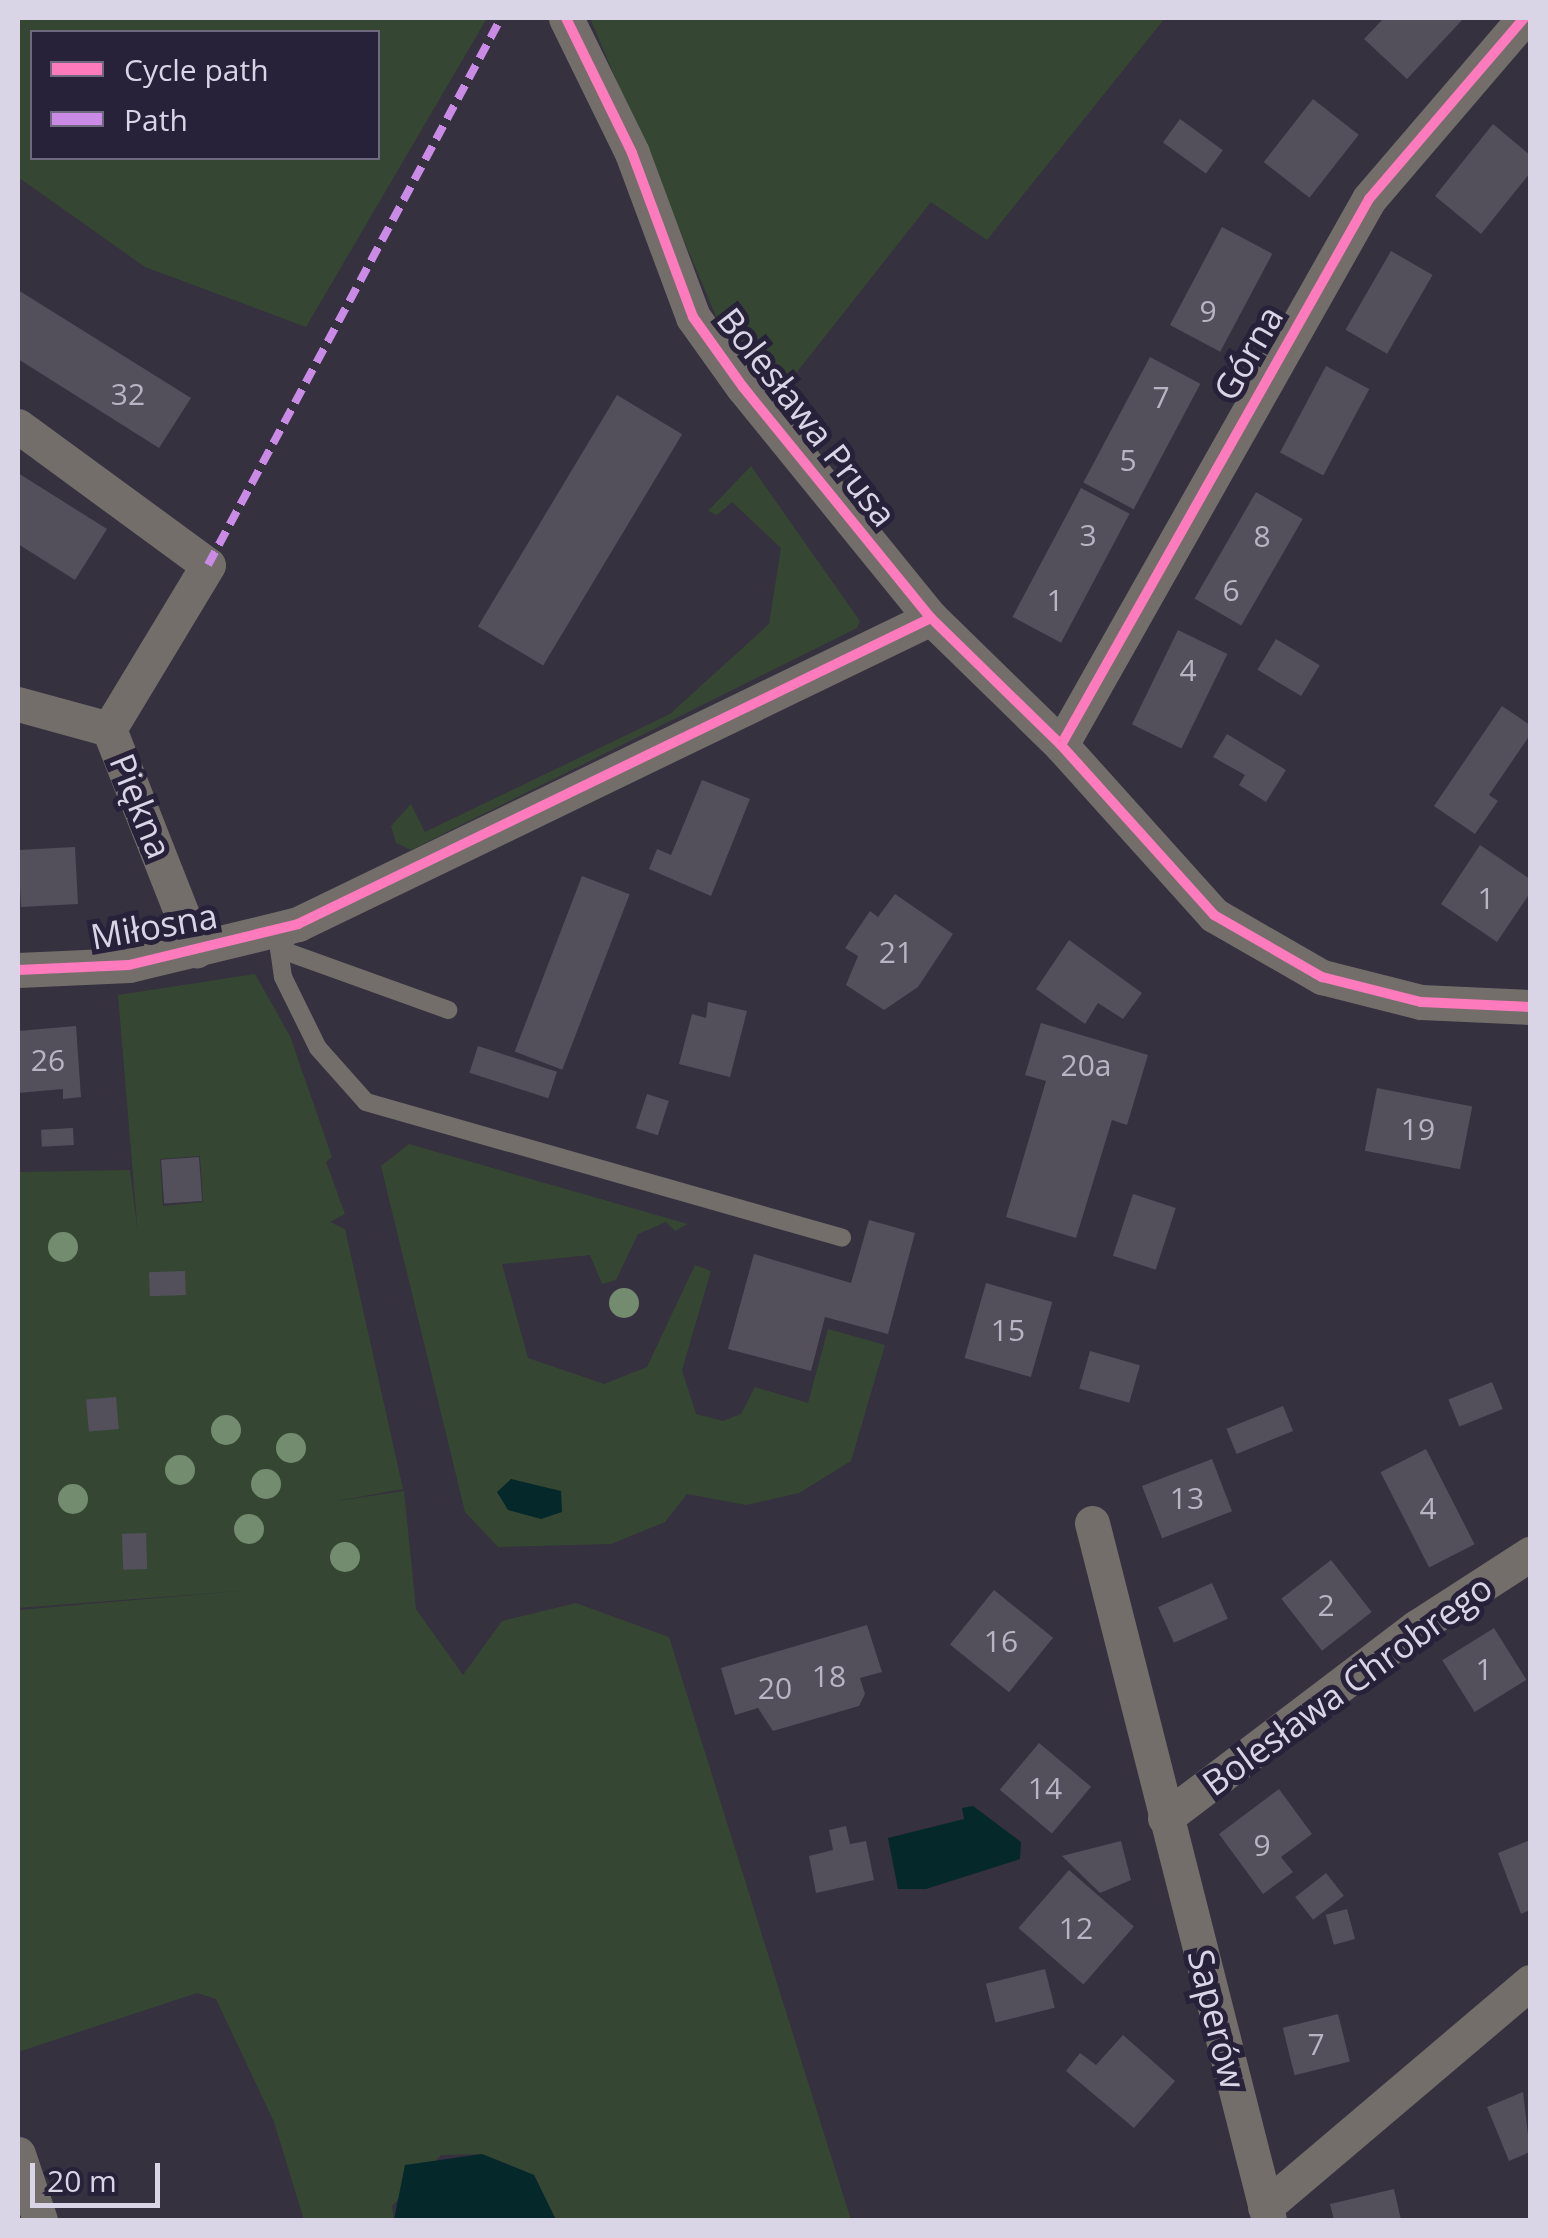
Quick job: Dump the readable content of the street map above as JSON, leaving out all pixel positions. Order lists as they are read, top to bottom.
{
  "streets": {
    "street": [
      "Górna",
      "Bolesława Prusa",
      "Piękna",
      "Miłosna",
      "Bolesława Chrobrego",
      "Saperów"
    ]
  },
  "crossings": [
    ["Górna", "Bolesława Prusa"],
    ["Piękna", "Miłosna"],
    ["Bolesława Chrobrego", "Saperów"]
  ],
  "house_numbers": [
    "9",
    "32",
    "7",
    "5",
    "3",
    "8",
    "6",
    "1",
    "4",
    "1",
    "21",
    "26",
    "20a",
    "19",
    "15",
    "13",
    "4",
    "2",
    "16",
    "1",
    "18",
    "20",
    "14",
    "9",
    "12",
    "7"
  ],
  "legend": ["Cycle path", "Path"],
  "scale_bar": "20 m"
}
